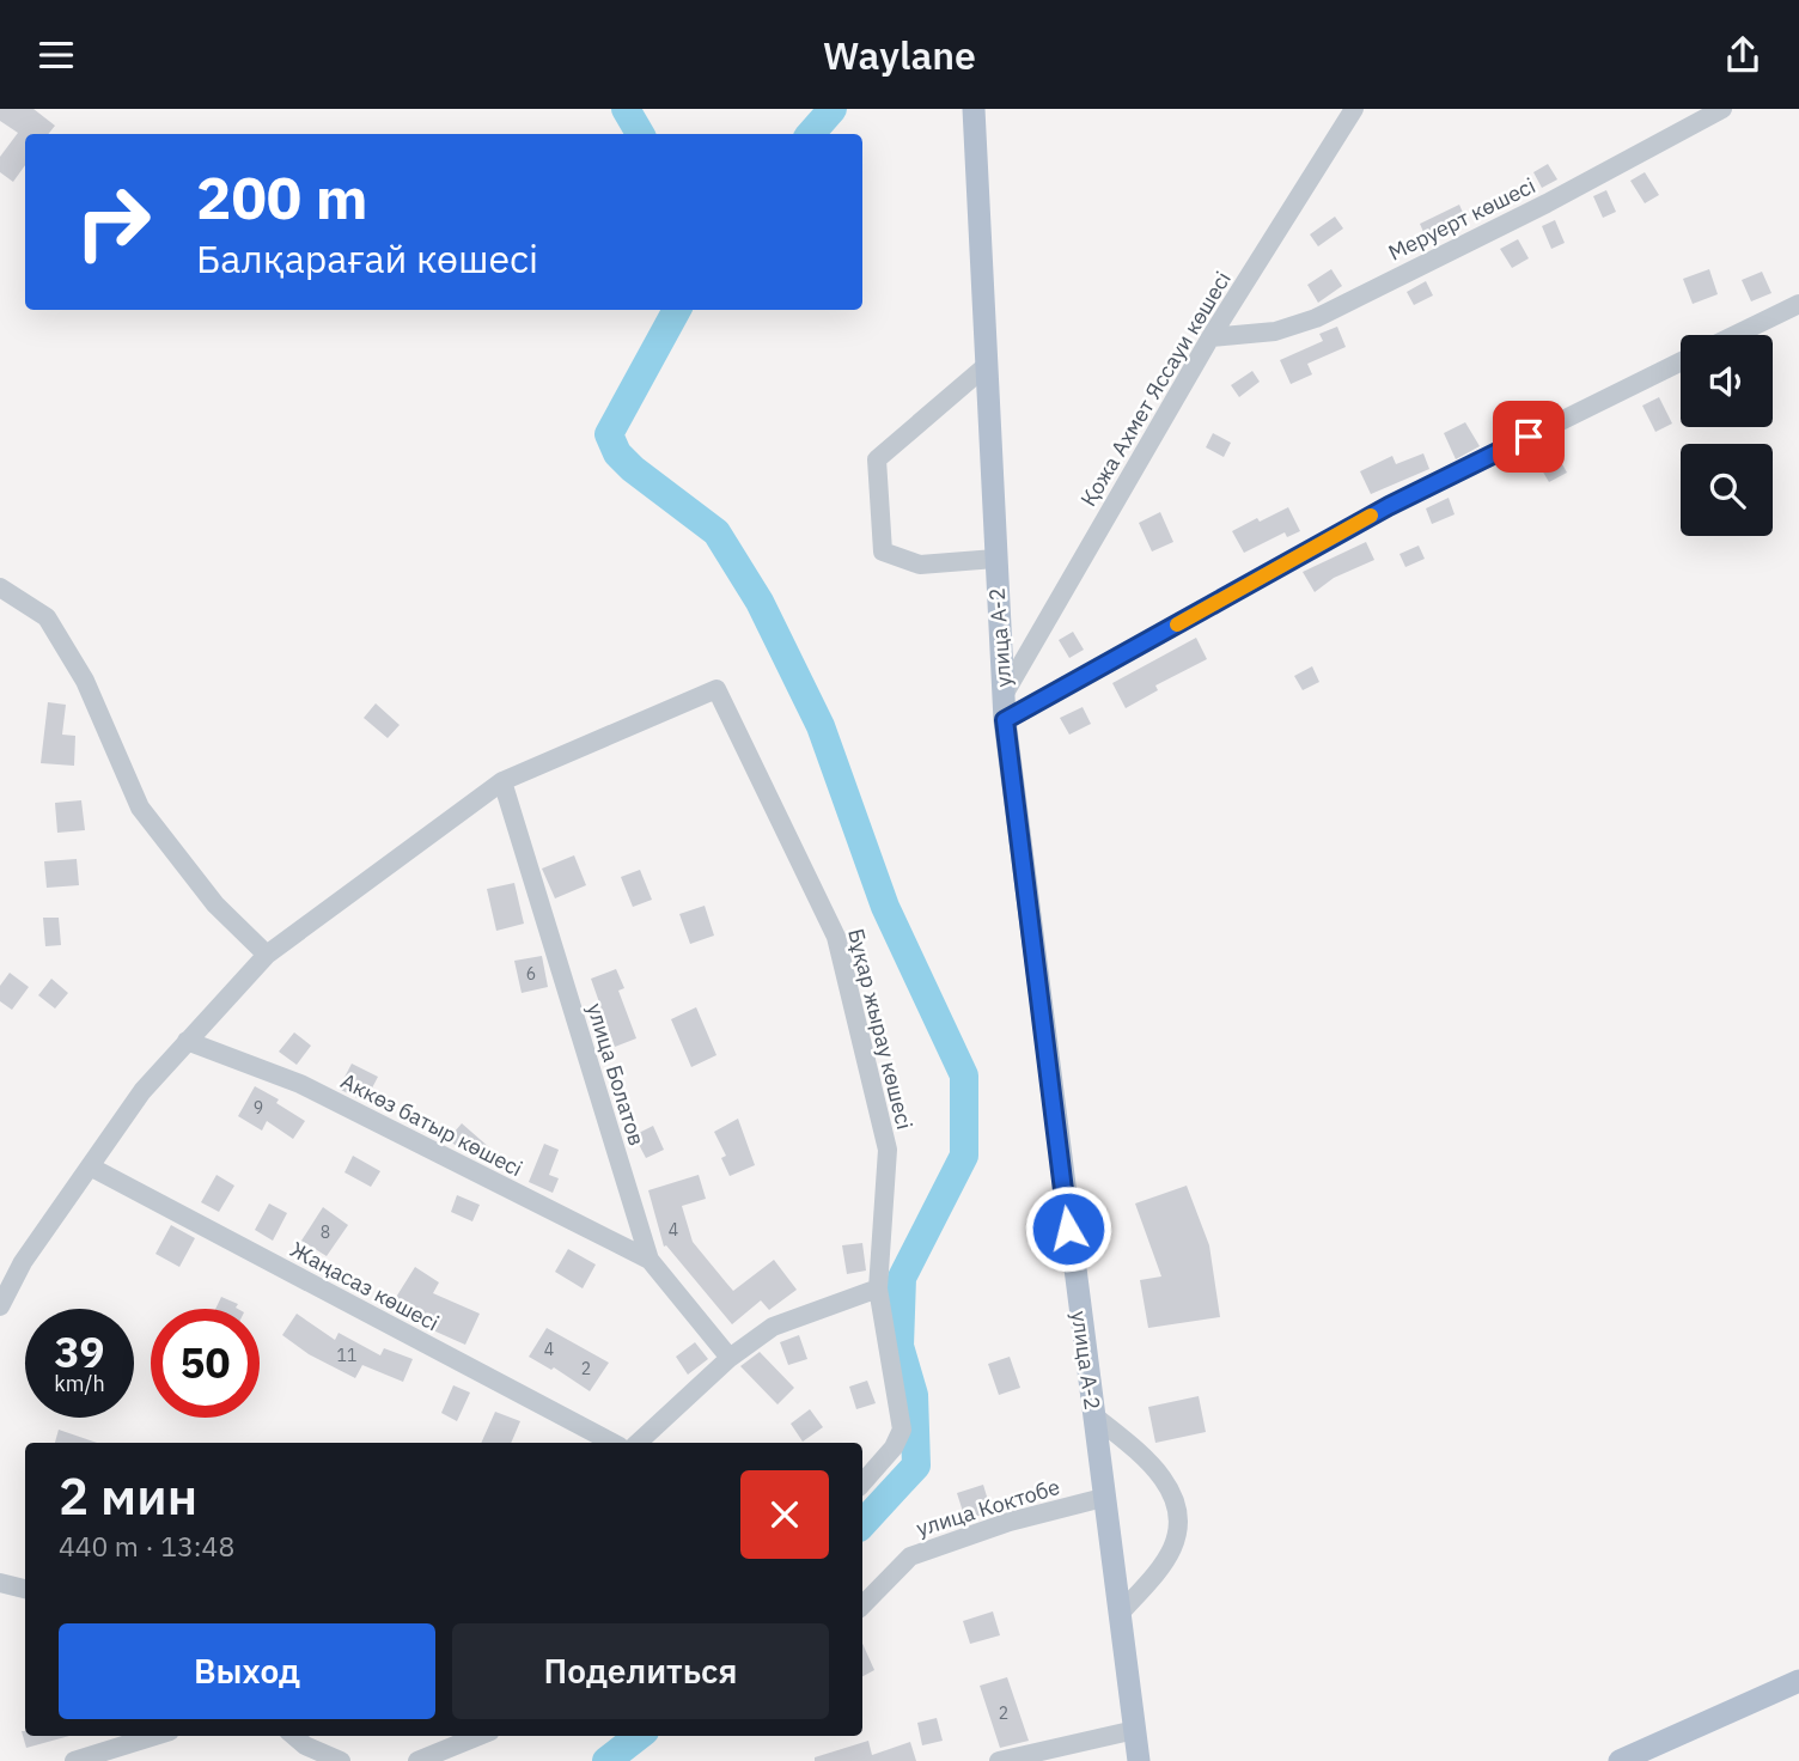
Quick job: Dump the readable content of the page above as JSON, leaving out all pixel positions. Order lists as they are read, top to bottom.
{
  "streets": {
    "main road": ["улица А-2"],
    "street": [
      "Меруерт көшесі",
      "Қожа Ахмет Яссауи көшесі",
      "Бұқар жырау көшесі",
      "улица Болатов",
      "Аккөз батыр көшесі",
      "Жаңасаз көшесі",
      "улица Коктобе"
    ]
  },
  "crossings": [
    ["Меруерт көшесі", "Қожа Ахмет Яссауи көшесі"],
    ["Қожа Ахмет Яссауи көшесі", "улица А-2"],
    ["улица А-2", "улица Коктобе"],
    ["Бұқар жырау көшесі", "улица Болатов"],
    ["улица Болатов", "Аккөз батыр көшесі"]
  ],
  "house_numbers": [
    "6",
    "9",
    "4",
    "8",
    "4",
    "11",
    "2",
    "2"
  ],
  "page": {
    "header": "Waylane",
    "turn": ["200 m", "Балқарағай көшесі"],
    "speed": "39 km/h",
    "limit": "50",
    "heading": ["2 мин", "440 m · 13:48"],
    "buttons": ["Выход", "Поделиться"]
  }
}
